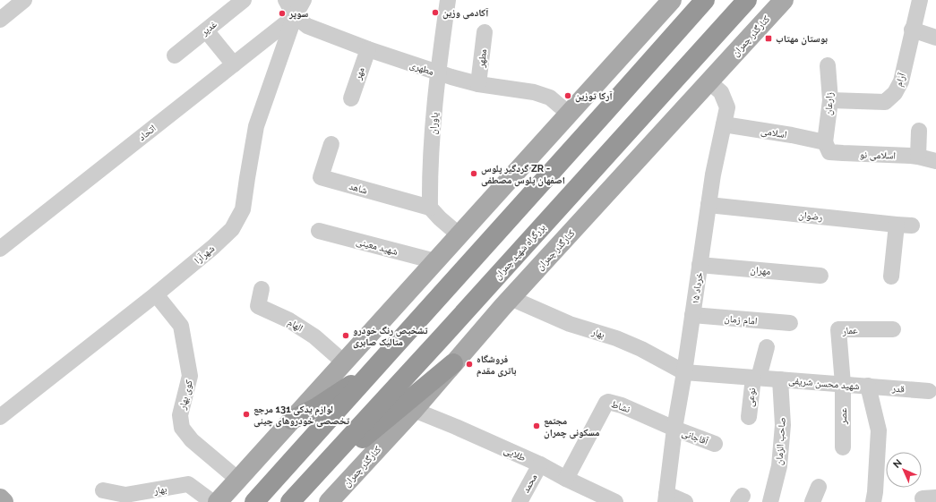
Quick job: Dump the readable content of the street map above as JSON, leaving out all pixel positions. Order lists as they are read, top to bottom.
{
  "streets": {
    "highway": ["بزرگراه شهید چمران"],
    "main road": ["کنارگذر چمران"],
    "street": [
      "غدیر",
      "مطهر",
      "مطهری",
      "مهر",
      "آرام",
      "زارعان",
      "یاوران",
      "اتحاد",
      "اسلامی",
      "اسلامی نو",
      "شاهد",
      "رضوان",
      "شهید معینی",
      "شهرآرا",
      "مهران",
      "۱۵ خرداد",
      "امام زمان",
      "الهام",
      "عمار",
      "بهار",
      "شهید محسن شریفی",
      "قدر",
      "کوی بهار",
      "نوعی",
      "نشاط",
      "عصر",
      "آقاجانی",
      "صاحب الزمان",
      "طلایی",
      "محمد"
    ]
  },
  "crossings": [
    ["کنارگذر چمران", "۱۵ خرداد"],
    ["کنارگذر چمران", "بهار"],
    ["کنارگذر چمران", "طلایی"],
    ["مطهر", "مطهری"],
    ["مطهری", "مهر"],
    ["مطهری", "یاوران"],
    ["مطهری", "اتحاد"],
    ["مطهری", "شهرآرا"],
    ["آرام", "زارعان"],
    ["زارعان", "اسلامی"],
    ["زارعان", "اسلامی نو"],
    ["یاوران", "شاهد"],
    ["اتحاد", "شهرآرا"],
    ["اسلامی", "اسلامی نو"],
    ["اسلامی", "۱۵ خرداد"],
    ["رضوان", "۱۵ خرداد"],
    ["شهرآرا", "کوی بهار"],
    ["مهران", "۱۵ خرداد"],
    ["۱۵ خرداد", "امام زمان"],
    ["۱۵ خرداد", "بهار"],
    ["۱۵ خرداد", "شهید محسن شریفی"],
    ["۱۵ خرداد", "نشاط"],
    ["۱۵ خرداد", "آقاجانی"],
    ["عمار", "شهید محسن شریفی"],
    ["عمار", "عصر"],
    ["بهار", "شهید محسن شریفی"],
    ["شهید محسن شریفی", "قدر"],
    ["شهید محسن شریفی", "نوعی"],
    ["شهید محسن شریفی", "عصر"],
    ["شهید محسن شریفی", "صاحب الزمان"],
    ["نشاط", "آقاجانی"],
    ["نشاط", "طلایی"],
    ["طلایی", "محمد"]
  ],
  "places": {
    "other": [
      "آکادمی وزین",
      "سوپر",
      "آرکا توزین",
      "گردگیر پلوس ZR - اصفهان پلوس مصطفی",
      "تشخیص رنگ خودرو متالیک صابری",
      "فروشگاه باتری مقدم",
      "لوازم یدکی 131 مرجع تخصصی خودروهای چینی",
      "مجتمع مسکونی چمران"
    ],
    "transit": ["بوستان مهتاب"]
  },
  "north": "top left"
}
